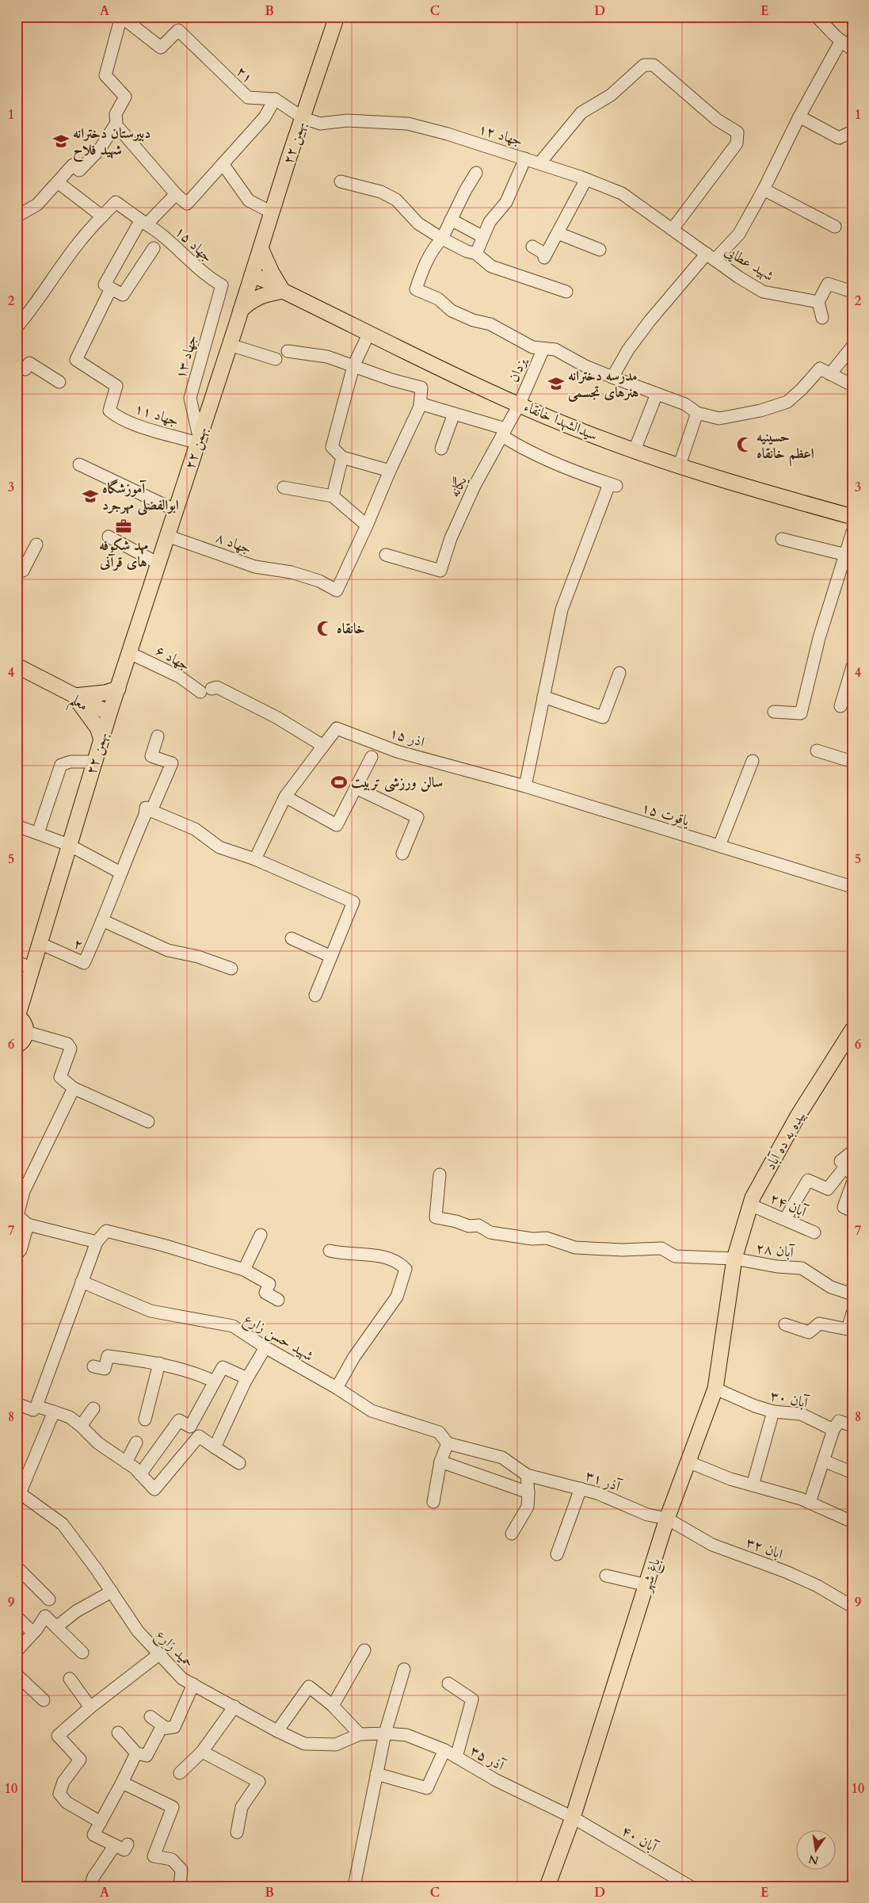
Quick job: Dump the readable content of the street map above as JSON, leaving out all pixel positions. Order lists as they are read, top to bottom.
{
  "streets": {
    "main road": [
      "۲۲ بهمن",
      "سیدالشهدا خانقاء",
      "معلم",
      "بیده به ده آباد",
      "باغ شهر"
    ],
    "street": [
      "۲۱",
      "جهاد ۱۲",
      "جهاد ۱۵",
      "شهید عطایی",
      "جهاد ۱۳",
      "یزدان",
      "جهاد ۱۱",
      "یگانه",
      "جهاد ۸",
      "جهاد ۶",
      "اذر ۱۵",
      "یاقوت ۱۵",
      "۲",
      "آبان ۲۴",
      "آبان ۲۸",
      "شهید حسن زارع",
      "آبان ۳۰",
      "آذر ۳۱",
      "ابان ۳۲",
      "حمید زارع",
      "آذر ۳۵",
      "آبان ۴۰"
    ]
  },
  "crossings": [
    ["۲۱", "جهاد ۱۲"],
    ["۲۱", "۲۲ بهمن"],
    ["جهاد ۱۲", "۲۲ بهمن"],
    ["جهاد ۱۲", "شهید عطایی"],
    ["۲۲ بهمن", "جهاد ۱۳"],
    ["۲۲ بهمن", "جهاد ۱۱"],
    ["۲۲ بهمن", "سیدالشهدا خانقاء"],
    ["۲۲ بهمن", "جهاد ۸"],
    ["۲۲ بهمن", "جهاد ۶"],
    ["۲۲ بهمن", "معلم"],
    ["۲۲ بهمن", "۲"],
    ["جهاد ۱۵", "جهاد ۱۳"],
    ["جهاد ۱۳", "جهاد ۱۱"],
    ["یزدان", "سیدالشهدا خانقاء"],
    ["یزدان", "یگانه"],
    ["سیدالشهدا خانقاء", "یگانه"],
    ["جهاد ۶", "اذر ۱۵"],
    ["اذر ۱۵", "یاقوت ۱۵"],
    ["بیده به ده آباد", "آبان ۲۴"],
    ["بیده به ده آباد", "آبان ۲۸"],
    ["بیده به ده آباد", "باغ شهر"],
    ["آبان ۲۸", "باغ شهر"],
    ["آبان ۳۰", "باغ شهر"],
    ["آذر ۳۱", "ابان ۳۲"],
    ["آذر ۳۱", "باغ شهر"],
    ["ابان ۳۲", "باغ شهر"],
    ["باغ شهر", "آذر ۳۵"],
    ["باغ شهر", "آبان ۴۰"],
    ["حمید زارع", "آذر ۳۵"],
    ["آذر ۳۵", "آبان ۴۰"]
  ],
  "places": {
    "school or university": ["دبیرستان دخترانه شهید فلاح", "مدرسه دخترانه هنرهای تجسمی", "آموزشگاه ابوالفضلی مهرجرد"],
    "mosque": ["حسینیه اعظم خانقاه", "خانقاه"],
    "office": ["مهد شکوفه های قرآنی"],
    "sports": ["سالن ورزشی تربیت"]
  },
  "north": "bottom",
  "grid": {
    "columns": [
      "A",
      "B",
      "C",
      "D",
      "E"
    ],
    "rows": [
      "1",
      "2",
      "3",
      "4",
      "5",
      "6",
      "7",
      "8",
      "9",
      "10"
    ]
  }
}
